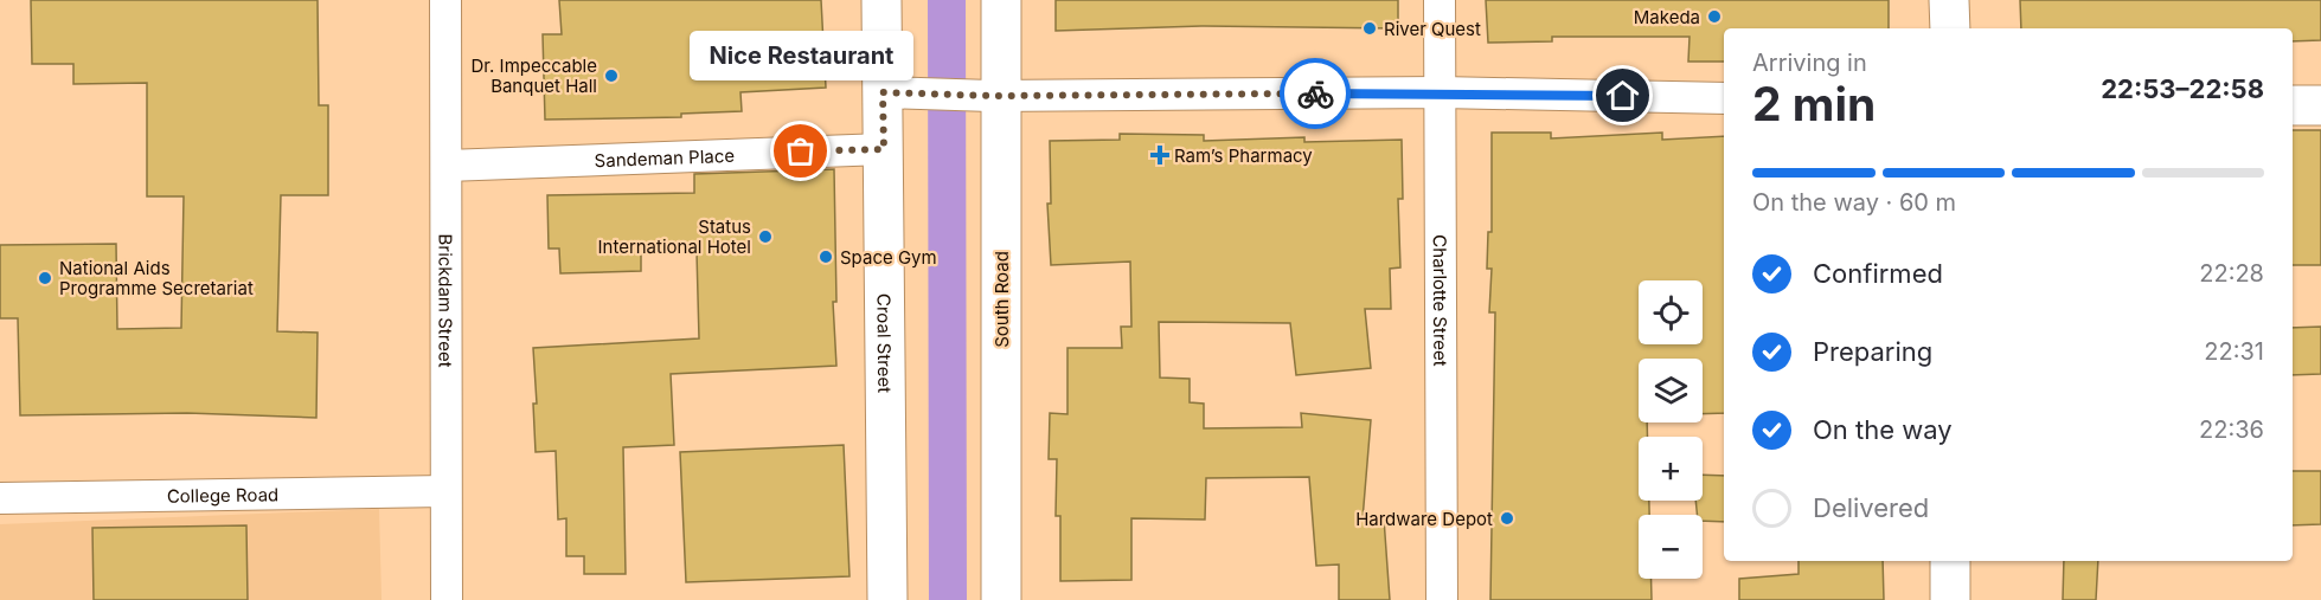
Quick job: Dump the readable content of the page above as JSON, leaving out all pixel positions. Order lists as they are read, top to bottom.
{
  "streets": {
    "street": [
      "Sandeman Place",
      "South Road",
      "Charlotte Street",
      "Brickdam Street",
      "Croal Street",
      "College Road"
    ]
  },
  "crossings": [
    ["Sandeman Place", "Brickdam Street"],
    ["Sandeman Place", "Croal Street"],
    ["Brickdam Street", "College Road"]
  ],
  "places": {
    "other": [
      "Makeda",
      "River Quest",
      "Dr. Impeccable Banquet Hall",
      "Nice Restaurant",
      "Status International Hotel",
      "Space Gym",
      "National Aids Programme Secretariat",
      "Hardware Depot"
    ],
    "health": ["Ram’s Pharmacy"]
  },
  "page": {
    "heading": ["2 min", "Arriving in", "22:53–22:58"],
    "bubble": "Nice Restaurant",
    "bar": "On the way · 60 m",
    "list": [
      ["Confirmed", "22:28"],
      ["Preparing", "22:31"],
      ["On the way", "22:36"],
      "Delivered"
    ],
    "map_buttons": ["+", "−"]
  }
}
